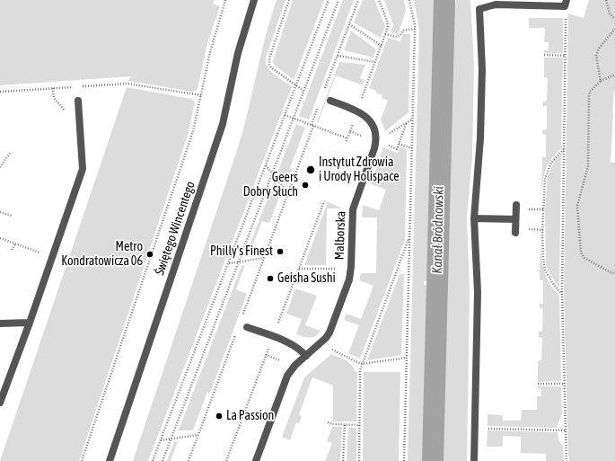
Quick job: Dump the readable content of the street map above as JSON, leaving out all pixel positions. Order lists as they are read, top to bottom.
{
  "streets": {
    "street": ["Świętego Wincentego", "Malborska"]
  },
  "water": ["Kanał Bródnowski"],
  "places": [
    "Instytut Zdrowia i Urody Holispace",
    "Geers Dobry Słuch",
    "Philly's Finest",
    "Metro Kondratowicza 06",
    "Geisha Sushi",
    "La Passion"
  ]
}
